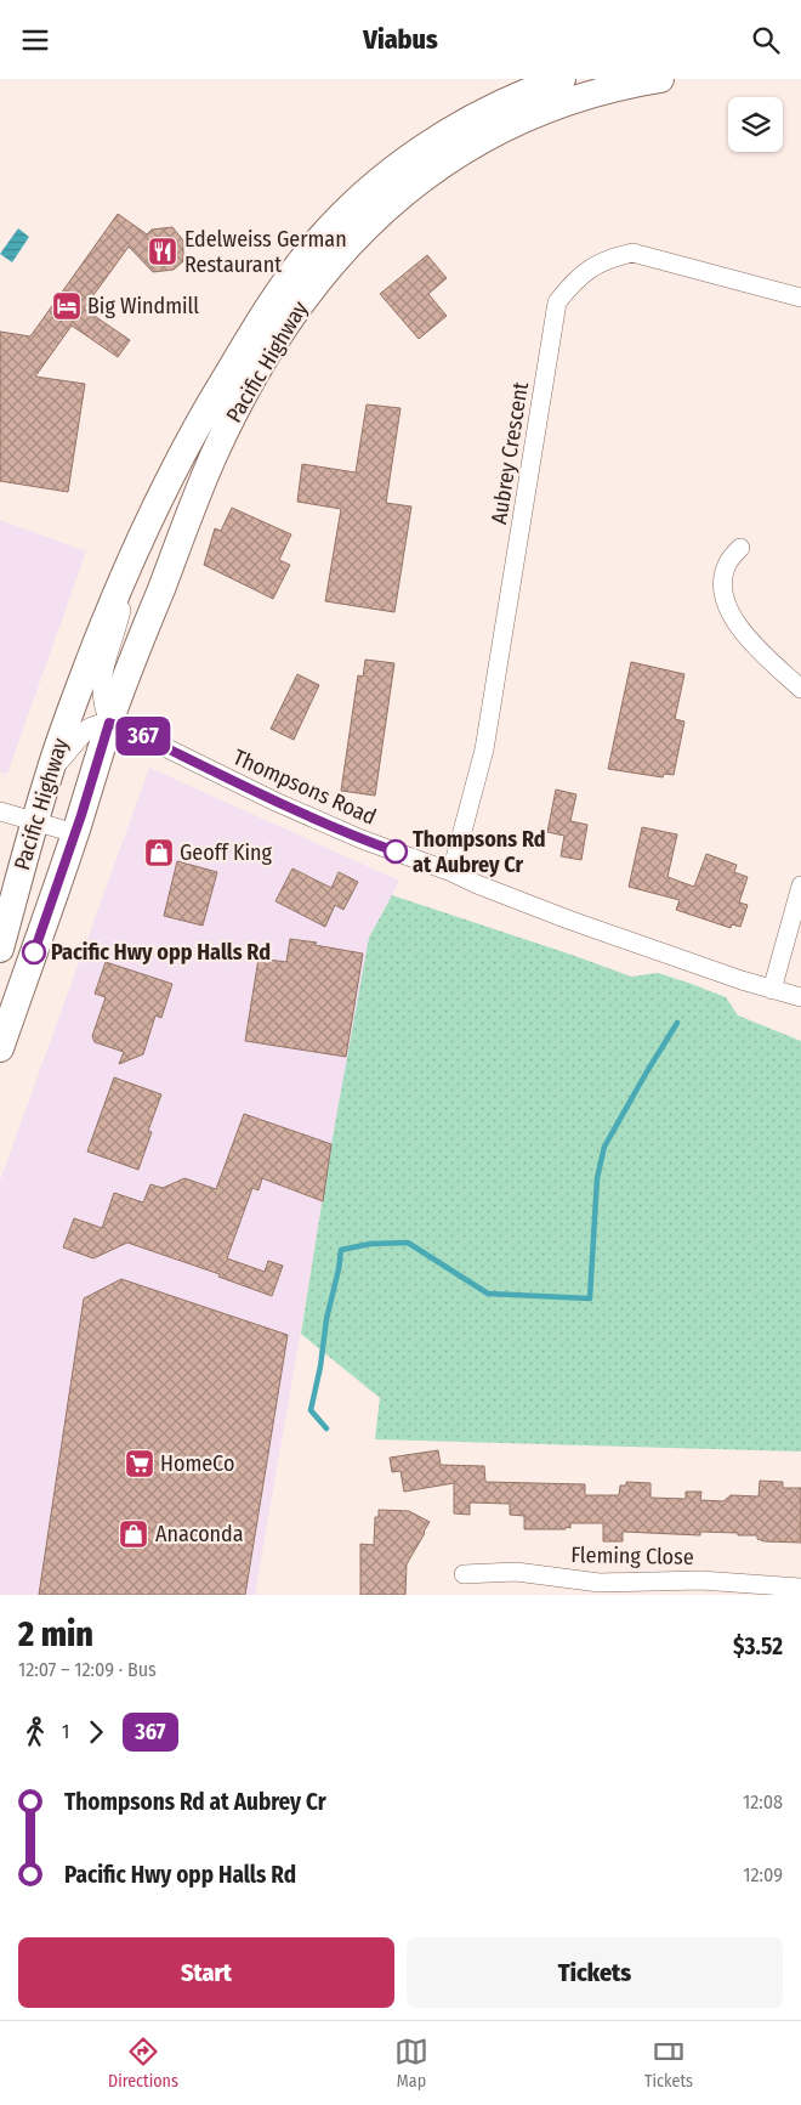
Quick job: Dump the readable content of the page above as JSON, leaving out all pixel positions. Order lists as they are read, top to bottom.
{
  "streets": {
    "highway": ["Pacific Highway"],
    "street": ["Aubrey Crescent", "Thompsons Road", "Fleming Close"]
  },
  "crossings": [
    ["Pacific Highway", "Thompsons Road"],
    ["Aubrey Crescent", "Thompsons Road"]
  ],
  "places": {
    "restaurant": ["Edelweiss German Restaurant"],
    "hotel": ["Big Windmill"],
    "other": ["Thompsons Rd at Aubrey Cr", "Pacific Hwy opp Halls Rd"],
    "shop": ["Geoff King", "Anaconda"],
    "supermarket": ["HomeCo"]
  },
  "lines": ["bus line 367"],
  "page": {
    "header": "Viabus",
    "on_map": "367",
    "heading": ["2 min", "12:07 – 12:09 · Bus", "$3.52"],
    "legs": ["1", "367"],
    "list": [
      {
        "name": "Thompsons Rd at Aubrey Cr",
        "value": "12:08"
      },
      {
        "name": "Pacific Hwy opp Halls Rd",
        "value": "12:09"
      }
    ],
    "buttons": ["Start", "Tickets"],
    "tabs": ["Directions", "Map", "Tickets"]
  }
}
